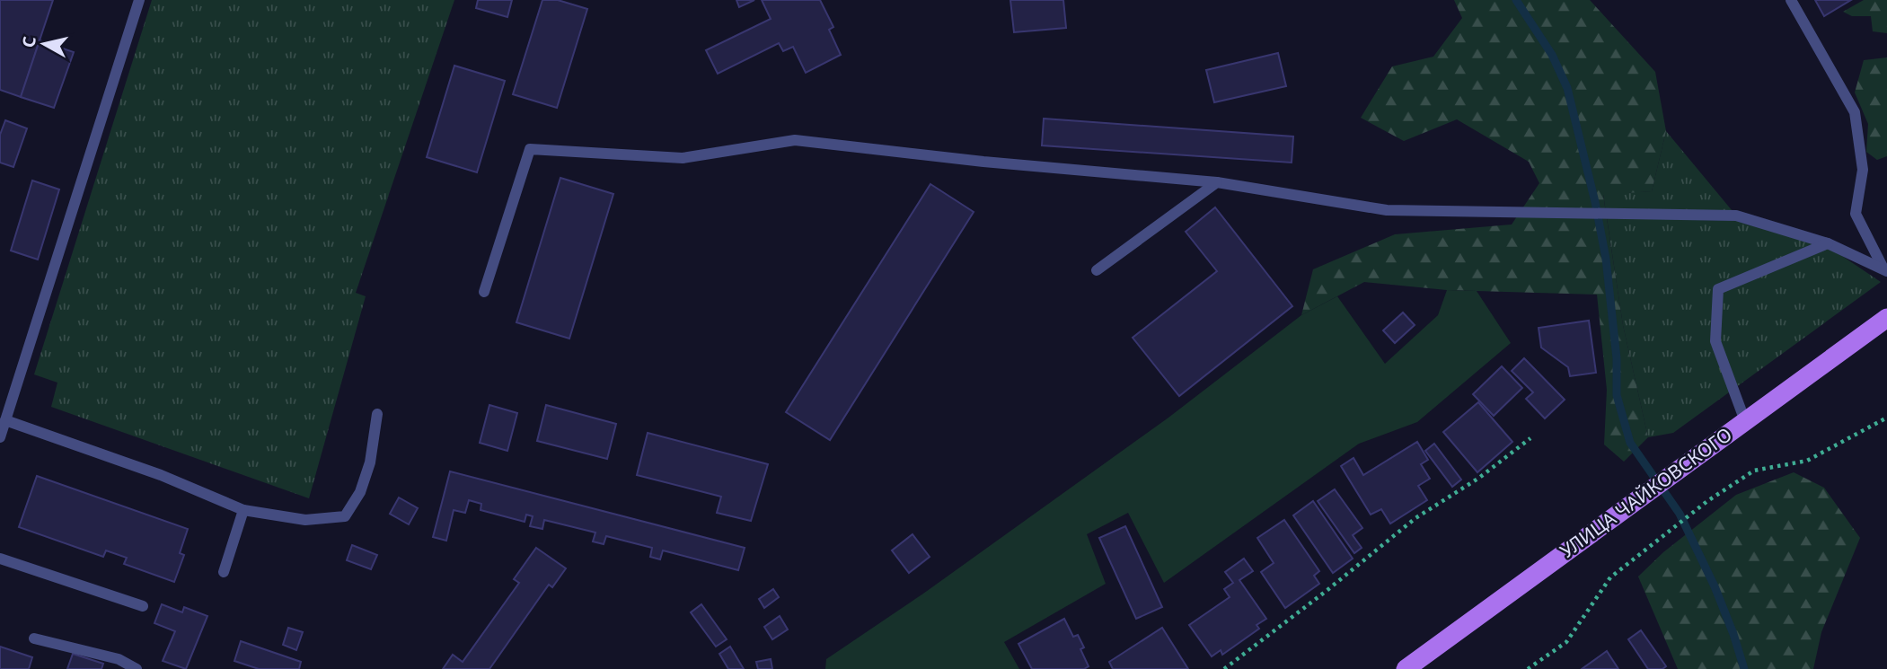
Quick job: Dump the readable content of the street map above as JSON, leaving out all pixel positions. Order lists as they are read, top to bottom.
{
  "streets": {
    "main road": ["УЛИЦА ЧАЙКОВСКОГО"]
  },
  "north": "left"
}
